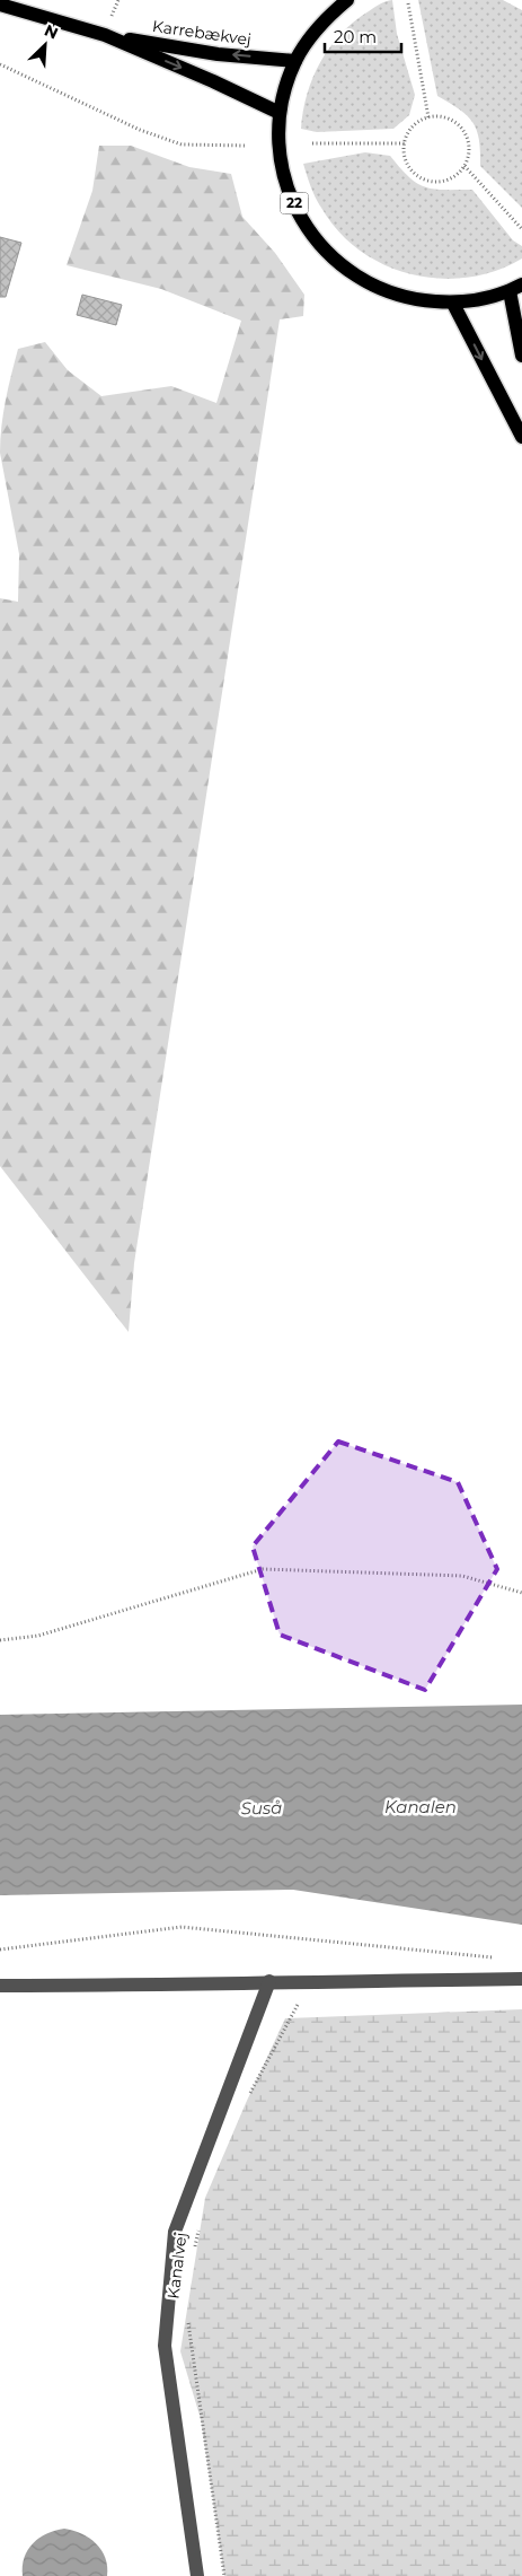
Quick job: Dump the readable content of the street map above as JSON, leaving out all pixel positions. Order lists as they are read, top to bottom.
{
  "streets": {
    "main road": ["Karrebækvej", "22"],
    "path": ["Kanalvej"]
  },
  "crossings": [
    ["Karrebækvej", "22"]
  ],
  "water": ["Kanalen", "Suså"],
  "scale_bar": "20 m",
  "north": "top right"
}
